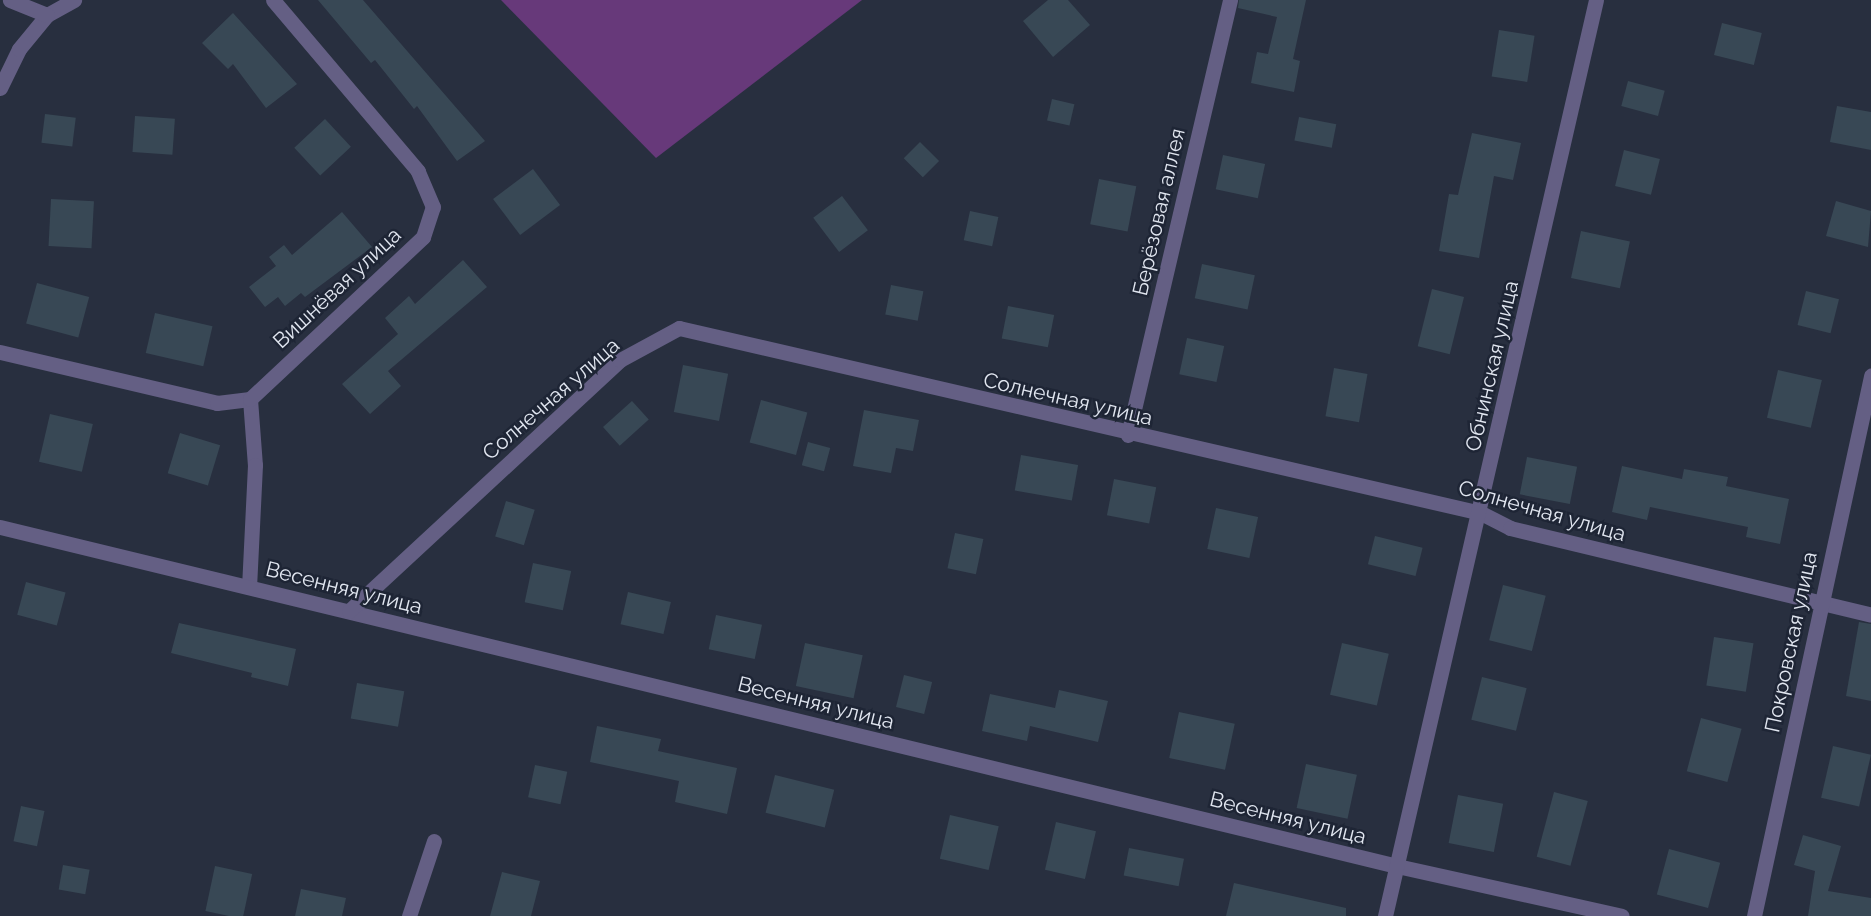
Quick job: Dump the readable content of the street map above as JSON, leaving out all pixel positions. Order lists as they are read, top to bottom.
{
  "streets": {
    "street": [
      "Берёзовая аллея",
      "Вишнёвая улица",
      "Обнинская улица",
      "Солнечная улица",
      "Весенняя улица",
      "Покровская улица"
    ]
  },
  "crossings": [
    ["Берёзовая аллея", "Солнечная улица"],
    ["Обнинская улица", "Солнечная улица"],
    ["Обнинская улица", "Весенняя улица"],
    ["Солнечная улица", "Весенняя улица"],
    ["Солнечная улица", "Покровская улица"]
  ]
}
